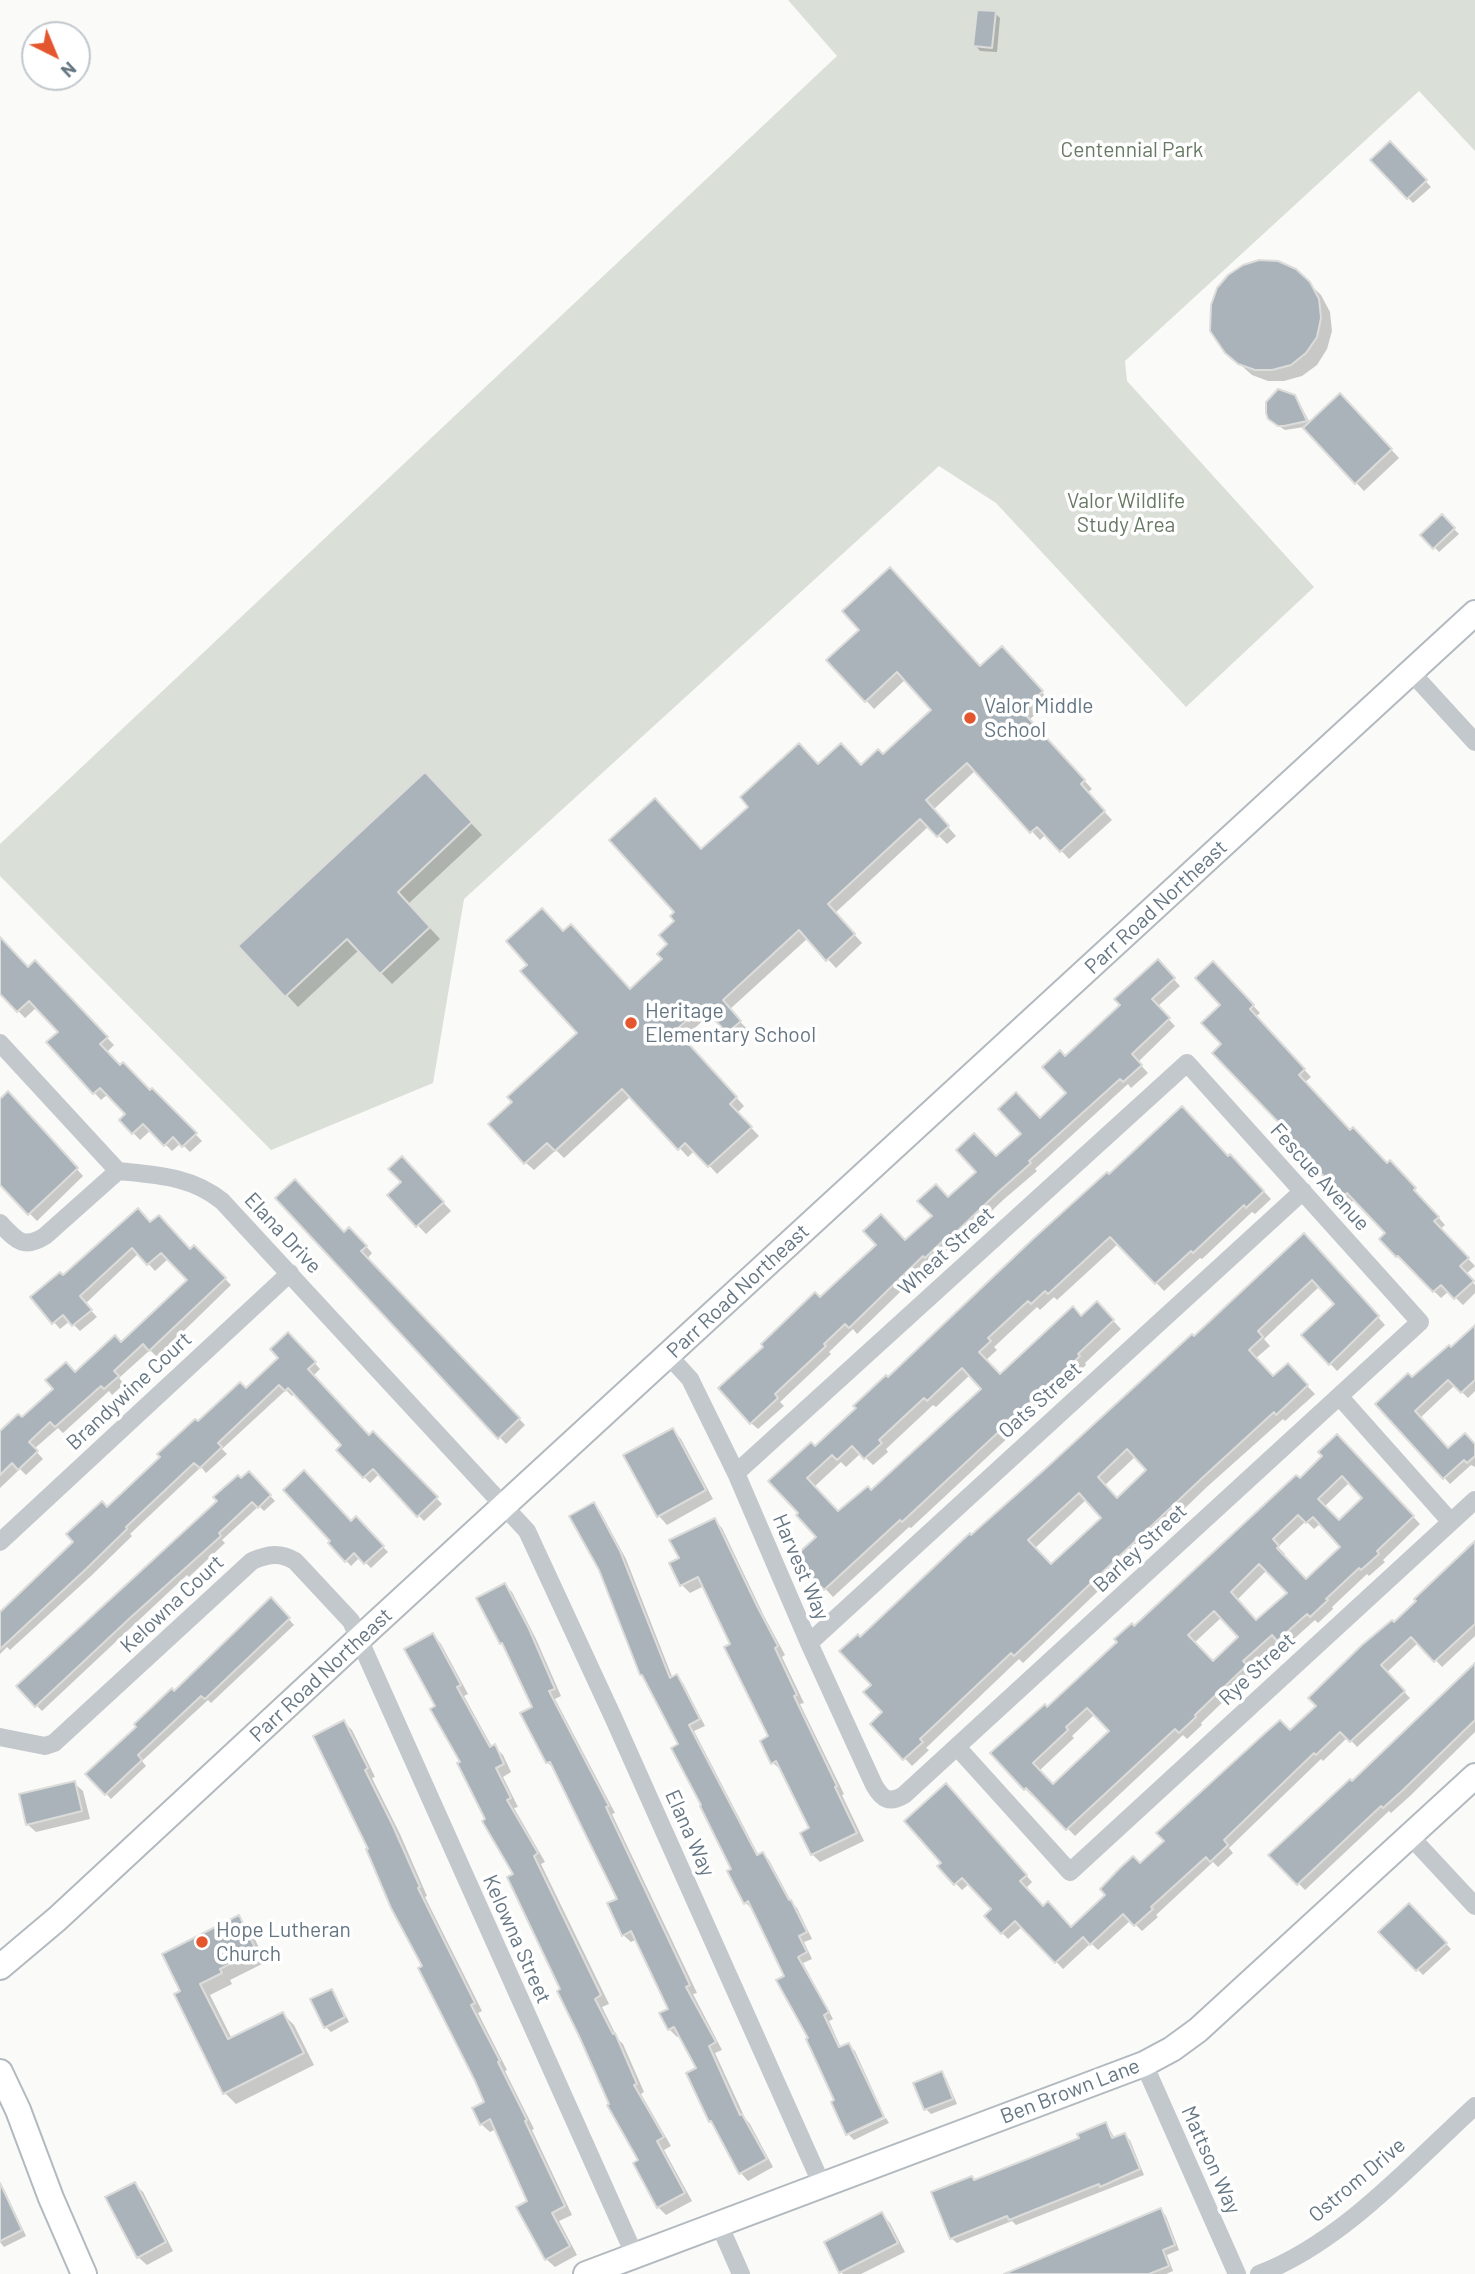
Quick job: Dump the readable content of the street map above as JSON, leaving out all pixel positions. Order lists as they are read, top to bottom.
{
  "streets": {
    "main road": ["Parr Road Northeast", "Ben Brown Lane"],
    "street": [
      "Fescue Avenue",
      "Elana Drive",
      "Wheat Street",
      "Brandywine Court",
      "Oats Street",
      "Barley Street",
      "Harvest Way",
      "Kelowna Court",
      "Rye Street",
      "Elana Way",
      "Kelowna Street",
      "Mattson Way",
      "Ostrom Drive"
    ]
  },
  "crossings": [
    ["Parr Road Northeast", "Elana Drive"],
    ["Parr Road Northeast", "Harvest Way"],
    ["Parr Road Northeast", "Kelowna Court"],
    ["Parr Road Northeast", "Elana Way"],
    ["Parr Road Northeast", "Kelowna Street"],
    ["Fescue Avenue", "Wheat Street"],
    ["Fescue Avenue", "Oats Street"],
    ["Fescue Avenue", "Barley Street"],
    ["Elana Drive", "Brandywine Court"],
    ["Elana Drive", "Elana Way"],
    ["Wheat Street", "Harvest Way"],
    ["Oats Street", "Harvest Way"],
    ["Barley Street", "Harvest Way"],
    ["Barley Street", "Rye Street"],
    ["Kelowna Court", "Kelowna Street"],
    ["Elana Way", "Ben Brown Lane"],
    ["Kelowna Street", "Ben Brown Lane"],
    ["Ben Brown Lane", "Mattson Way"]
  ],
  "parks": ["Centennial Park", "Valor Wildlife Study Area"],
  "places": ["Valor Middle School", "Heritage Elementary School", "Hope Lutheran Church"],
  "north": "bottom right"
}
